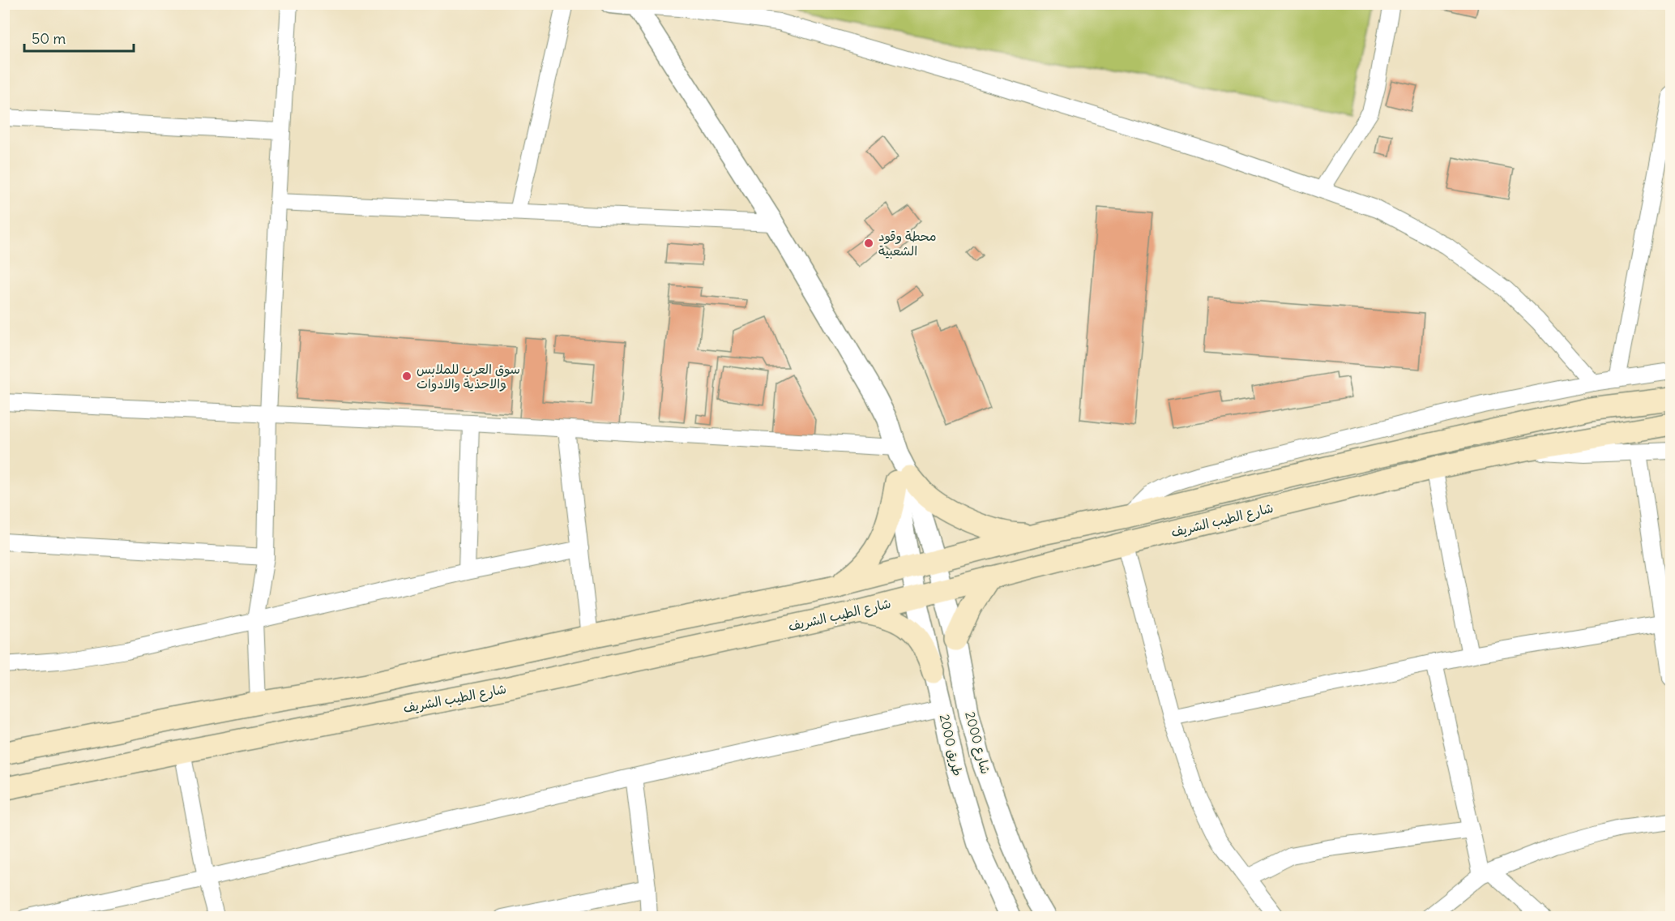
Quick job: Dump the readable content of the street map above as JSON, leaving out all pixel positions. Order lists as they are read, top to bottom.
{
  "streets": {
    "main road": ["شارع الطيب الشريف"],
    "street": ["شارع 2000", "طريق 2000"]
  },
  "crossings": [
    ["شارع الطيب الشريف", "شارع 2000"],
    ["شارع الطيب الشريف", "طريق 2000"],
    ["شارع 2000", "طريق 2000"]
  ],
  "places": ["محطة وقود الشعبية", "سوق العرب للملابس والاحذية والادوات"],
  "scale_bar": "50 m"
}
